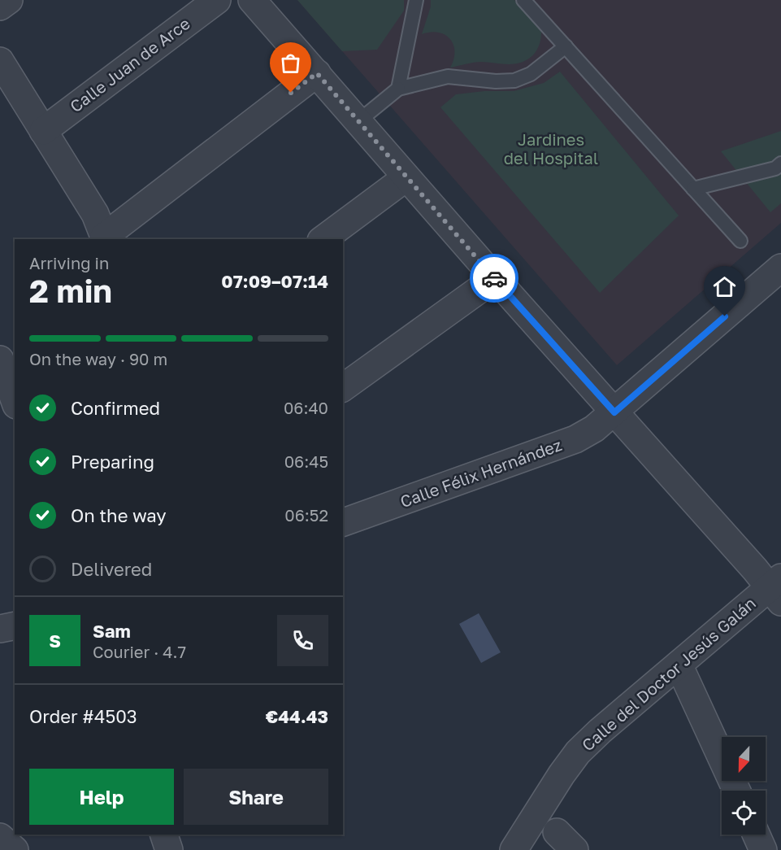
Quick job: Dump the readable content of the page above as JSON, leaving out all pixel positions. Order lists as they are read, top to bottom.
{
  "streets": {
    "street": ["Calle Juan de Arce", "Calle Félix Hernández", "Calle del Doctor Jesús Galán"]
  },
  "parks": ["Jardines del Hospital"],
  "north": "bottom",
  "page": {
    "heading": ["2 min", "Arriving in", "07:09–07:14"],
    "panel": [
      "Sam",
      "Courier · 4.7",
      "Order #4503",
      "€44.43"
    ],
    "bar": "On the way · 90 m",
    "list": [
      ["Confirmed", "06:40"],
      ["Preparing", "06:45"],
      ["On the way", "06:52"],
      "Delivered"
    ],
    "round": "S",
    "buttons": ["Help", "Share"]
  }
}
